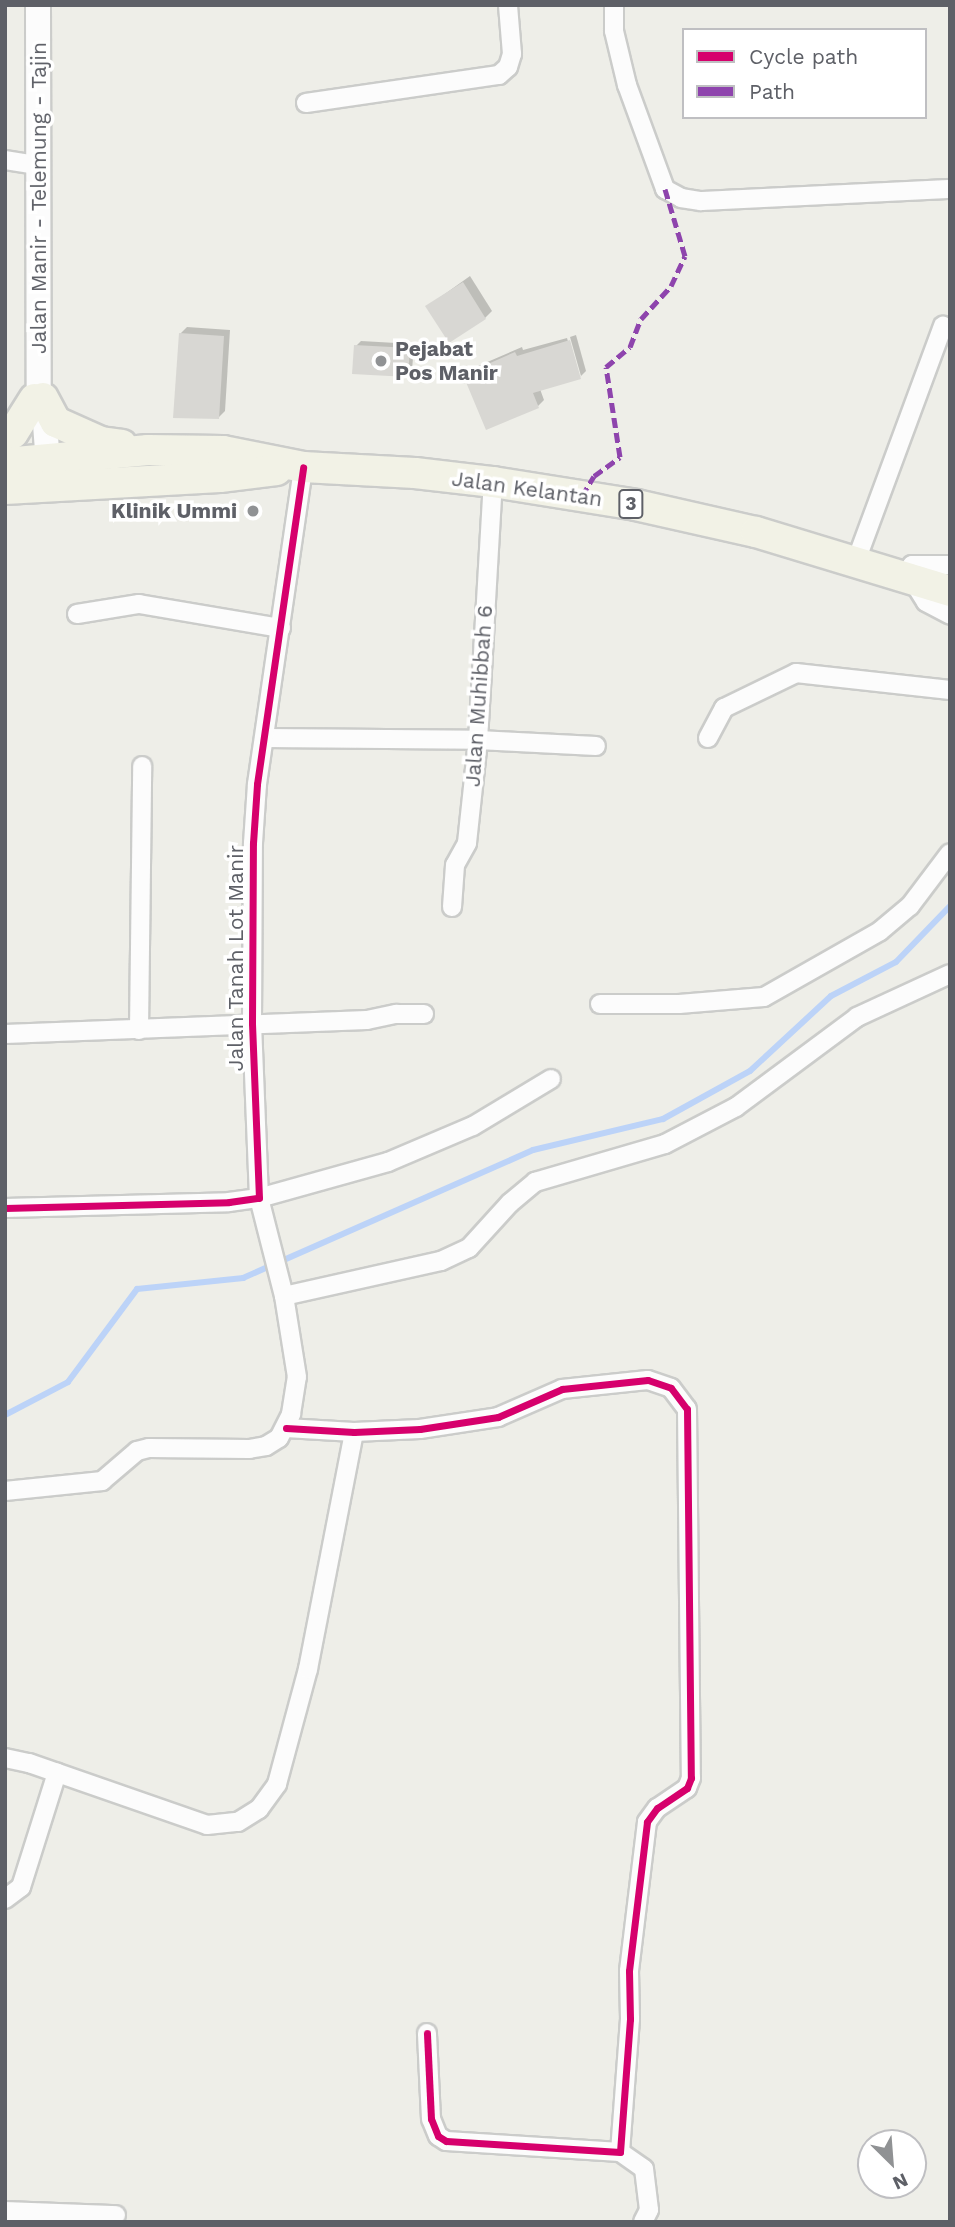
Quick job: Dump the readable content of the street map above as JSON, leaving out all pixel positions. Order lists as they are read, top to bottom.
{
  "streets": {
    "highway": ["Jalan Kelantan", "3"],
    "main road": ["Jalan Manir - Telemung - Tajin"],
    "street": ["Jalan Muhibbah 6", "Jalan Tanah Lot Manir"]
  },
  "crossings": [
    ["Jalan Manir - Telemung - Tajin", "Jalan Kelantan"],
    ["Jalan Kelantan", "Jalan Muhibbah 6"],
    ["Jalan Kelantan", "Jalan Tanah Lot Manir"]
  ],
  "places": ["Pejabat Pos Manir", "Klinik Ummi"],
  "legend": ["Cycle path", "Path"],
  "north": "bottom right"
}
